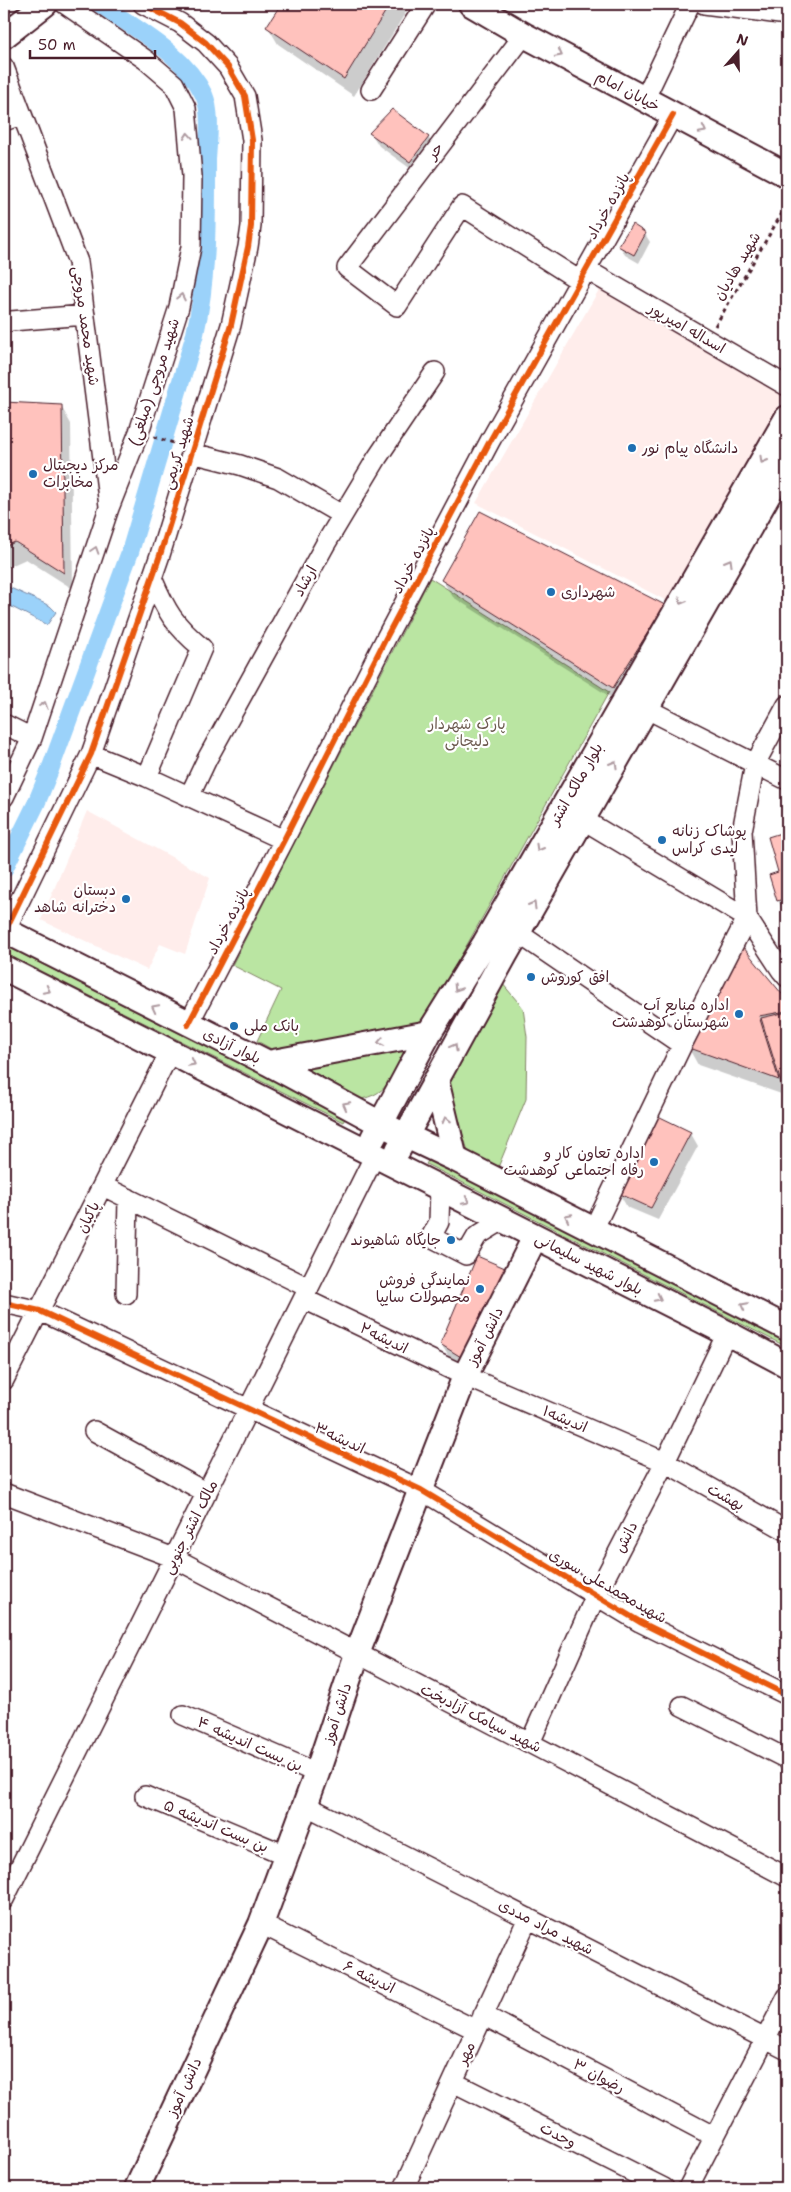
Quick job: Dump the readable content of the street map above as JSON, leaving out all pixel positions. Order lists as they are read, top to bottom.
{
  "streets": {
    "main road": [
      "خیابان امام",
      "بلوار مالک اشتر",
      "بلوار آزادی",
      "بلوار شهید سلیمانی",
      "دانش آموز"
    ],
    "street": [
      "حر",
      "پانزده خرداد",
      "شهید محمد مروجی",
      "اسداله امیرپور",
      "شهید مروجی (مبلغی)",
      "شهید کریمی",
      "ارشاد",
      "پاکبان",
      "اندیشه۲",
      "اندیشه۱",
      "اندیشه۳",
      "بهشت",
      "مالک اشتر جنوبی",
      "دانش",
      "شهیدمحمدعلی سوری",
      "شهید سیامک آزادبخت",
      "بن بست اندیشه ۴",
      "بن بست اندیشه ۵",
      "شهید مراد مددی",
      "اندیشه ۶",
      "مهر",
      "رضوان ۳",
      "وحدت"
    ],
    "path": ["شهید هادیان"]
  },
  "crossings": [
    ["خیابان امام", "حر"],
    ["خیابان امام", "پانزده خرداد"],
    ["حر", "اسداله امیرپور"],
    ["پانزده خرداد", "اسداله امیرپور"],
    ["پانزده خرداد", "بلوار آزادی"],
    ["شهید هادیان", "اسداله امیرپور"],
    ["شهید محمد مروجی", "شهید مروجی (مبلغی)"],
    ["شهید کریمی", "بلوار آزادی"],
    ["بلوار مالک اشتر", "بلوار آزادی"],
    ["بلوار مالک اشتر", "بلوار شهید سلیمانی"],
    ["بلوار مالک اشتر", "مالک اشتر جنوبی"],
    ["پاکبان", "اندیشه۲"],
    ["پاکبان", "اندیشه۳"],
    ["بلوار شهید سلیمانی", "دانش آموز"],
    ["بلوار شهید سلیمانی", "مالک اشتر جنوبی"],
    ["بلوار شهید سلیمانی", "دانش"],
    ["دانش آموز", "اندیشه۲"],
    ["دانش آموز", "اندیشه۱"],
    ["دانش آموز", "اندیشه۳"],
    ["دانش آموز", "شهیدمحمدعلی سوری"],
    ["دانش آموز", "شهید سیامک آزادبخت"],
    ["دانش آموز", "بن بست اندیشه ۴"],
    ["دانش آموز", "بن بست اندیشه ۵"],
    ["دانش آموز", "شهید مراد مددی"],
    ["دانش آموز", "اندیشه ۶"],
    ["اندیشه۲", "اندیشه۱"],
    ["اندیشه۲", "مالک اشتر جنوبی"],
    ["اندیشه۱", "بهشت"],
    ["اندیشه۱", "دانش"],
    ["اندیشه۳", "مالک اشتر جنوبی"],
    ["اندیشه۳", "شهیدمحمدعلی سوری"],
    ["بهشت", "دانش"],
    ["مالک اشتر جنوبی", "شهید سیامک آزادبخت"],
    ["دانش", "شهیدمحمدعلی سوری"],
    ["دانش", "شهید سیامک آزادبخت"],
    ["شهید مراد مددی", "مهر"],
    ["اندیشه ۶", "مهر"],
    ["اندیشه ۶", "رضوان ۳"],
    ["مهر", "رضوان ۳"],
    ["مهر", "وحدت"]
  ],
  "one_way": ["خیابان امام", "شهید مروجی (مبلغی)"],
  "parks": ["پارک شهردار دلیجانی"],
  "places": [
    "دانشگاه پیام نور",
    "مرکز دیجیتال مخابرات",
    "شهرداری",
    "پوشاک زنانه لیدی کراس",
    "دبستان دخترانه شاهد",
    "افق کوروش",
    "اداره منابع آب شهرستان کوهدشت",
    "بانک ملی",
    "اداره تعاون کار و رفاه اجتماعی کوهدشت",
    "جایگاه شاهیوند",
    "نمایندگی فروش محصولات سایپا"
  ],
  "scale_bar": "50 m",
  "north": "top"
}
